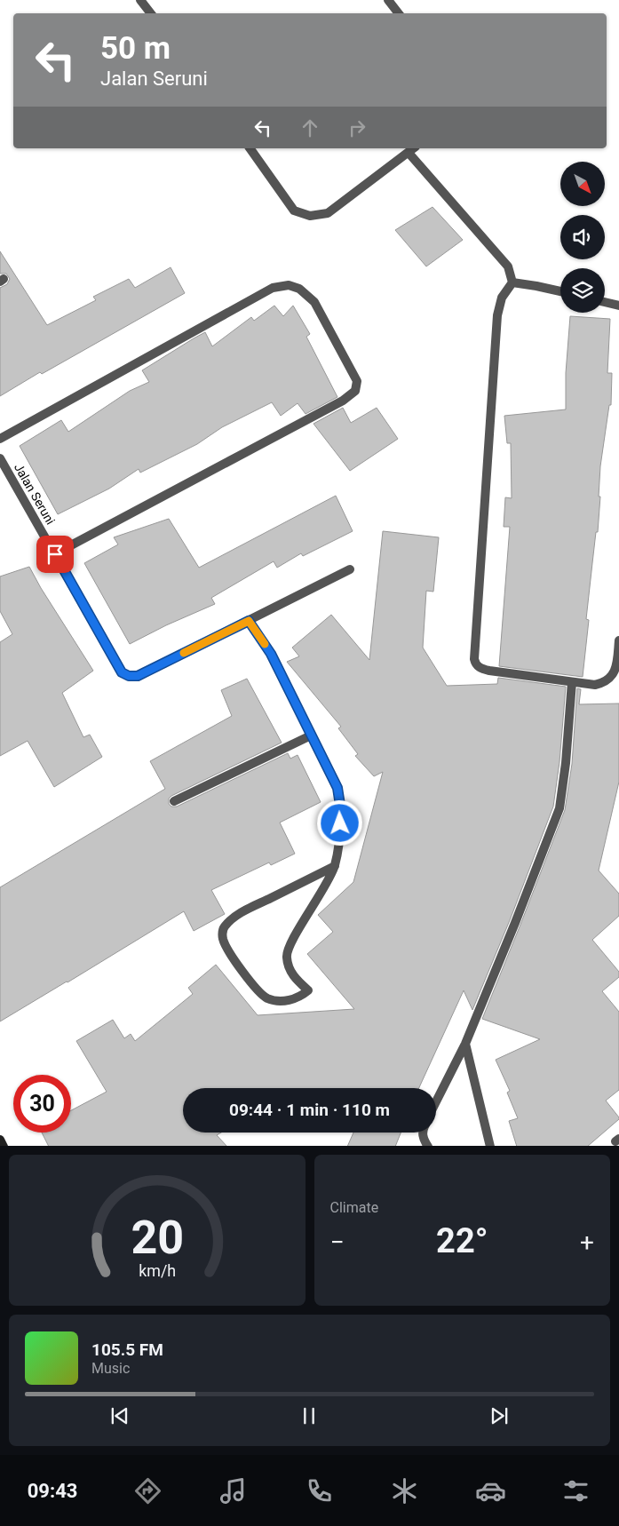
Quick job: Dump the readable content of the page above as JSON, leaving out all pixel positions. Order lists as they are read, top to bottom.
{
  "streets": {
    "street": ["Jalan Seruni"]
  },
  "north": "bottom right",
  "page": {
    "turn": ["50 m", "Jalan Seruni"],
    "limit": "30",
    "trip": "09:44 · 1 min · 110 m",
    "tile": "Climate",
    "heat": ["−", "22°", "+"],
    "song": ["105.5 FM", "Music"],
    "tabs": "09:43",
    "gauge": ["20", "km/h"]
  }
}
